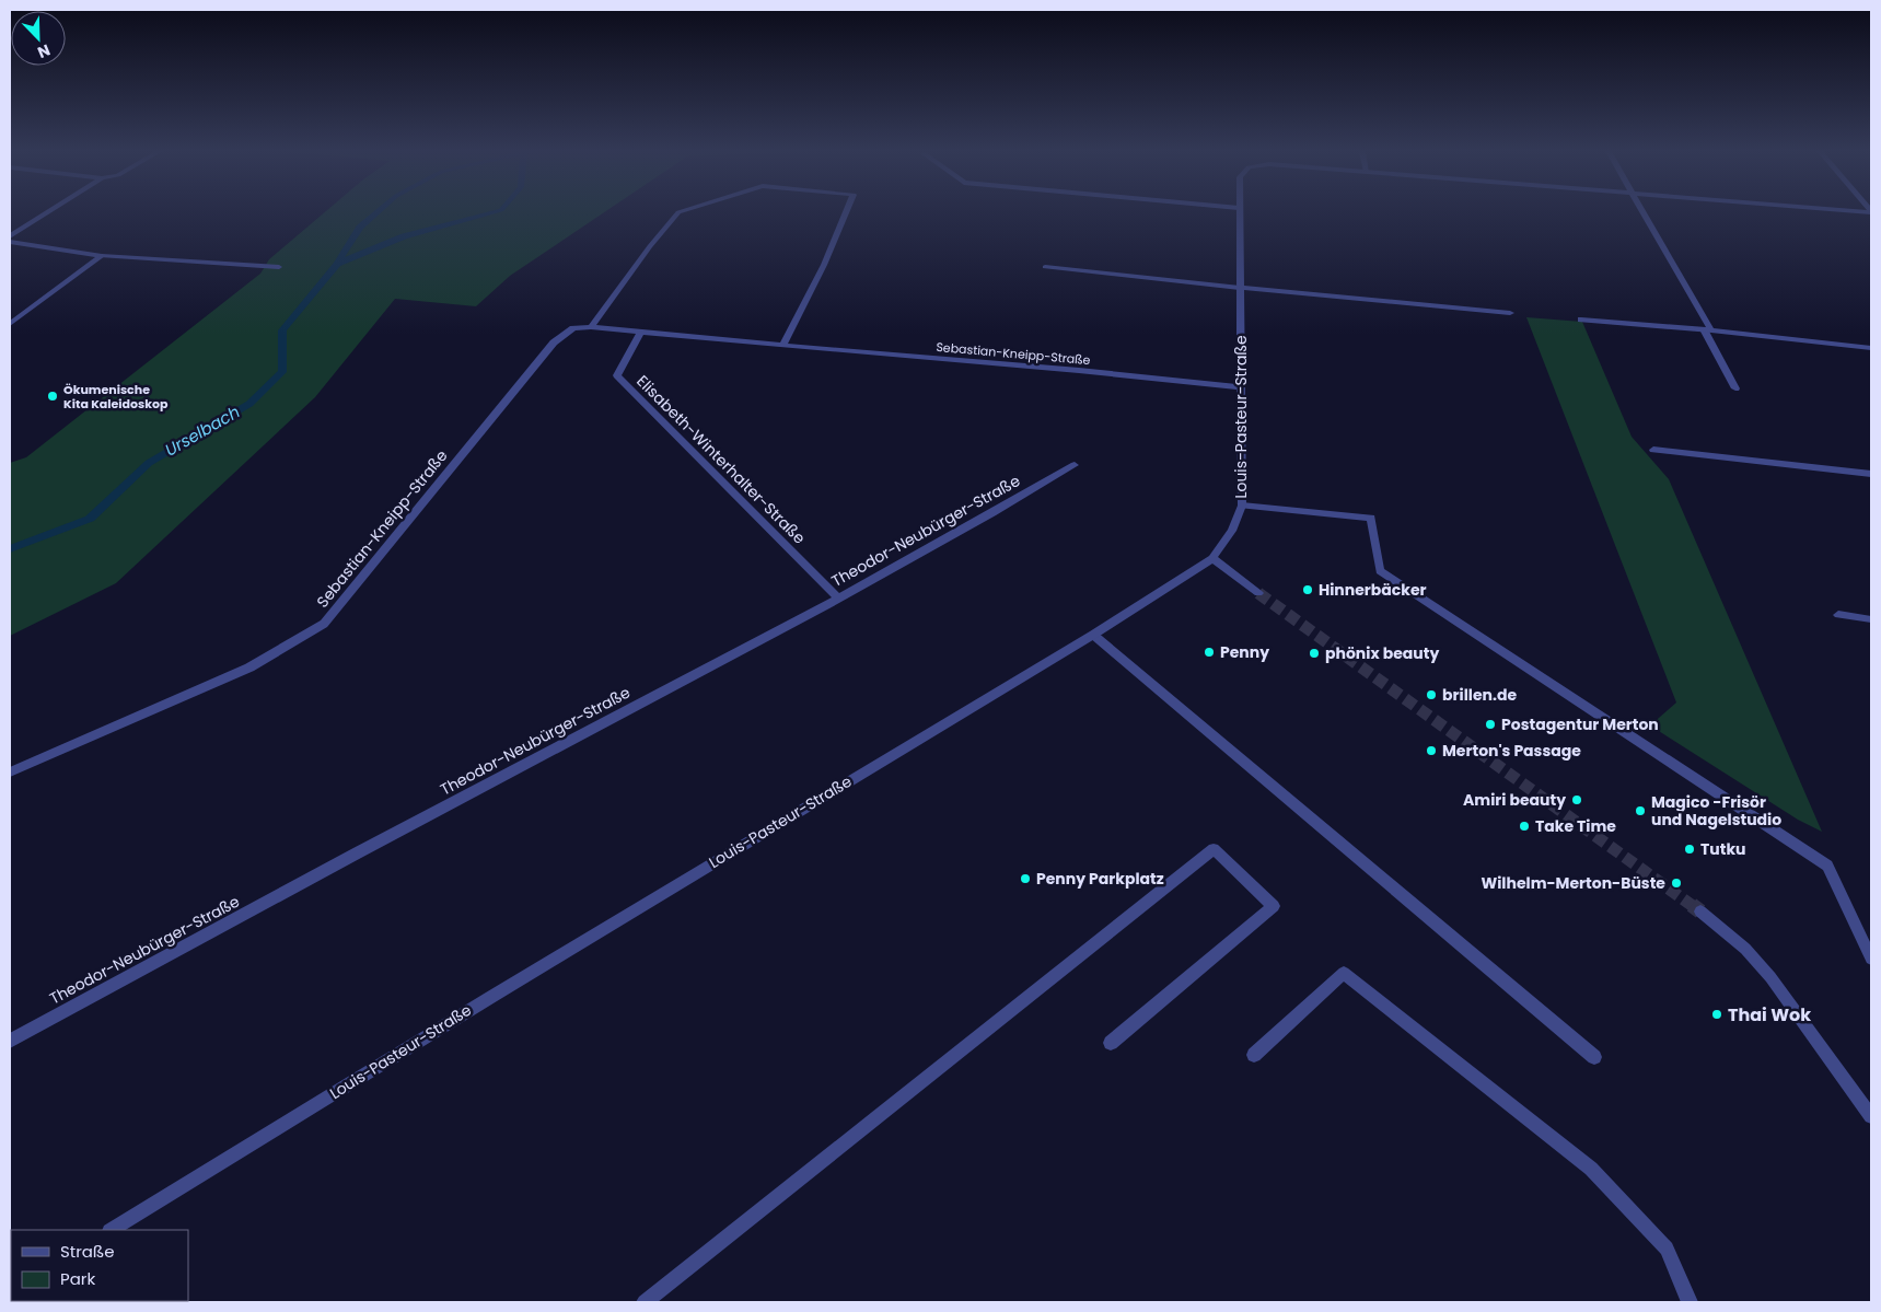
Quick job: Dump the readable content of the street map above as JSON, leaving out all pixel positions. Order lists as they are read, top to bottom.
{
  "streets": {
    "street": [
      "Sebastian-Kneipp-Straße",
      "Louis-Pasteur-Straße",
      "Elisabeth-Winterhalter-Straße",
      "Theodor-Neubürger-Straße"
    ]
  },
  "crossings": [
    ["Sebastian-Kneipp-Straße", "Louis-Pasteur-Straße"],
    ["Sebastian-Kneipp-Straße", "Elisabeth-Winterhalter-Straße"],
    ["Elisabeth-Winterhalter-Straße", "Theodor-Neubürger-Straße"]
  ],
  "water": ["Urselbach"],
  "places": [
    "Ökumenische Kita Kaleidoskop",
    "Hinnerbäcker",
    "Penny",
    "phönix beauty",
    "brillen.de",
    "Postagentur Merton",
    "Merton's Passage",
    "Amiri beauty",
    "Magico -Frisör und Nagelstudio",
    "Take Time",
    "Tutku",
    "Penny Parkplatz",
    "Wilhelm-Merton-Büste",
    "Thai Wok"
  ],
  "legend": ["Straße", "Park"],
  "north": "bottom right"
}
